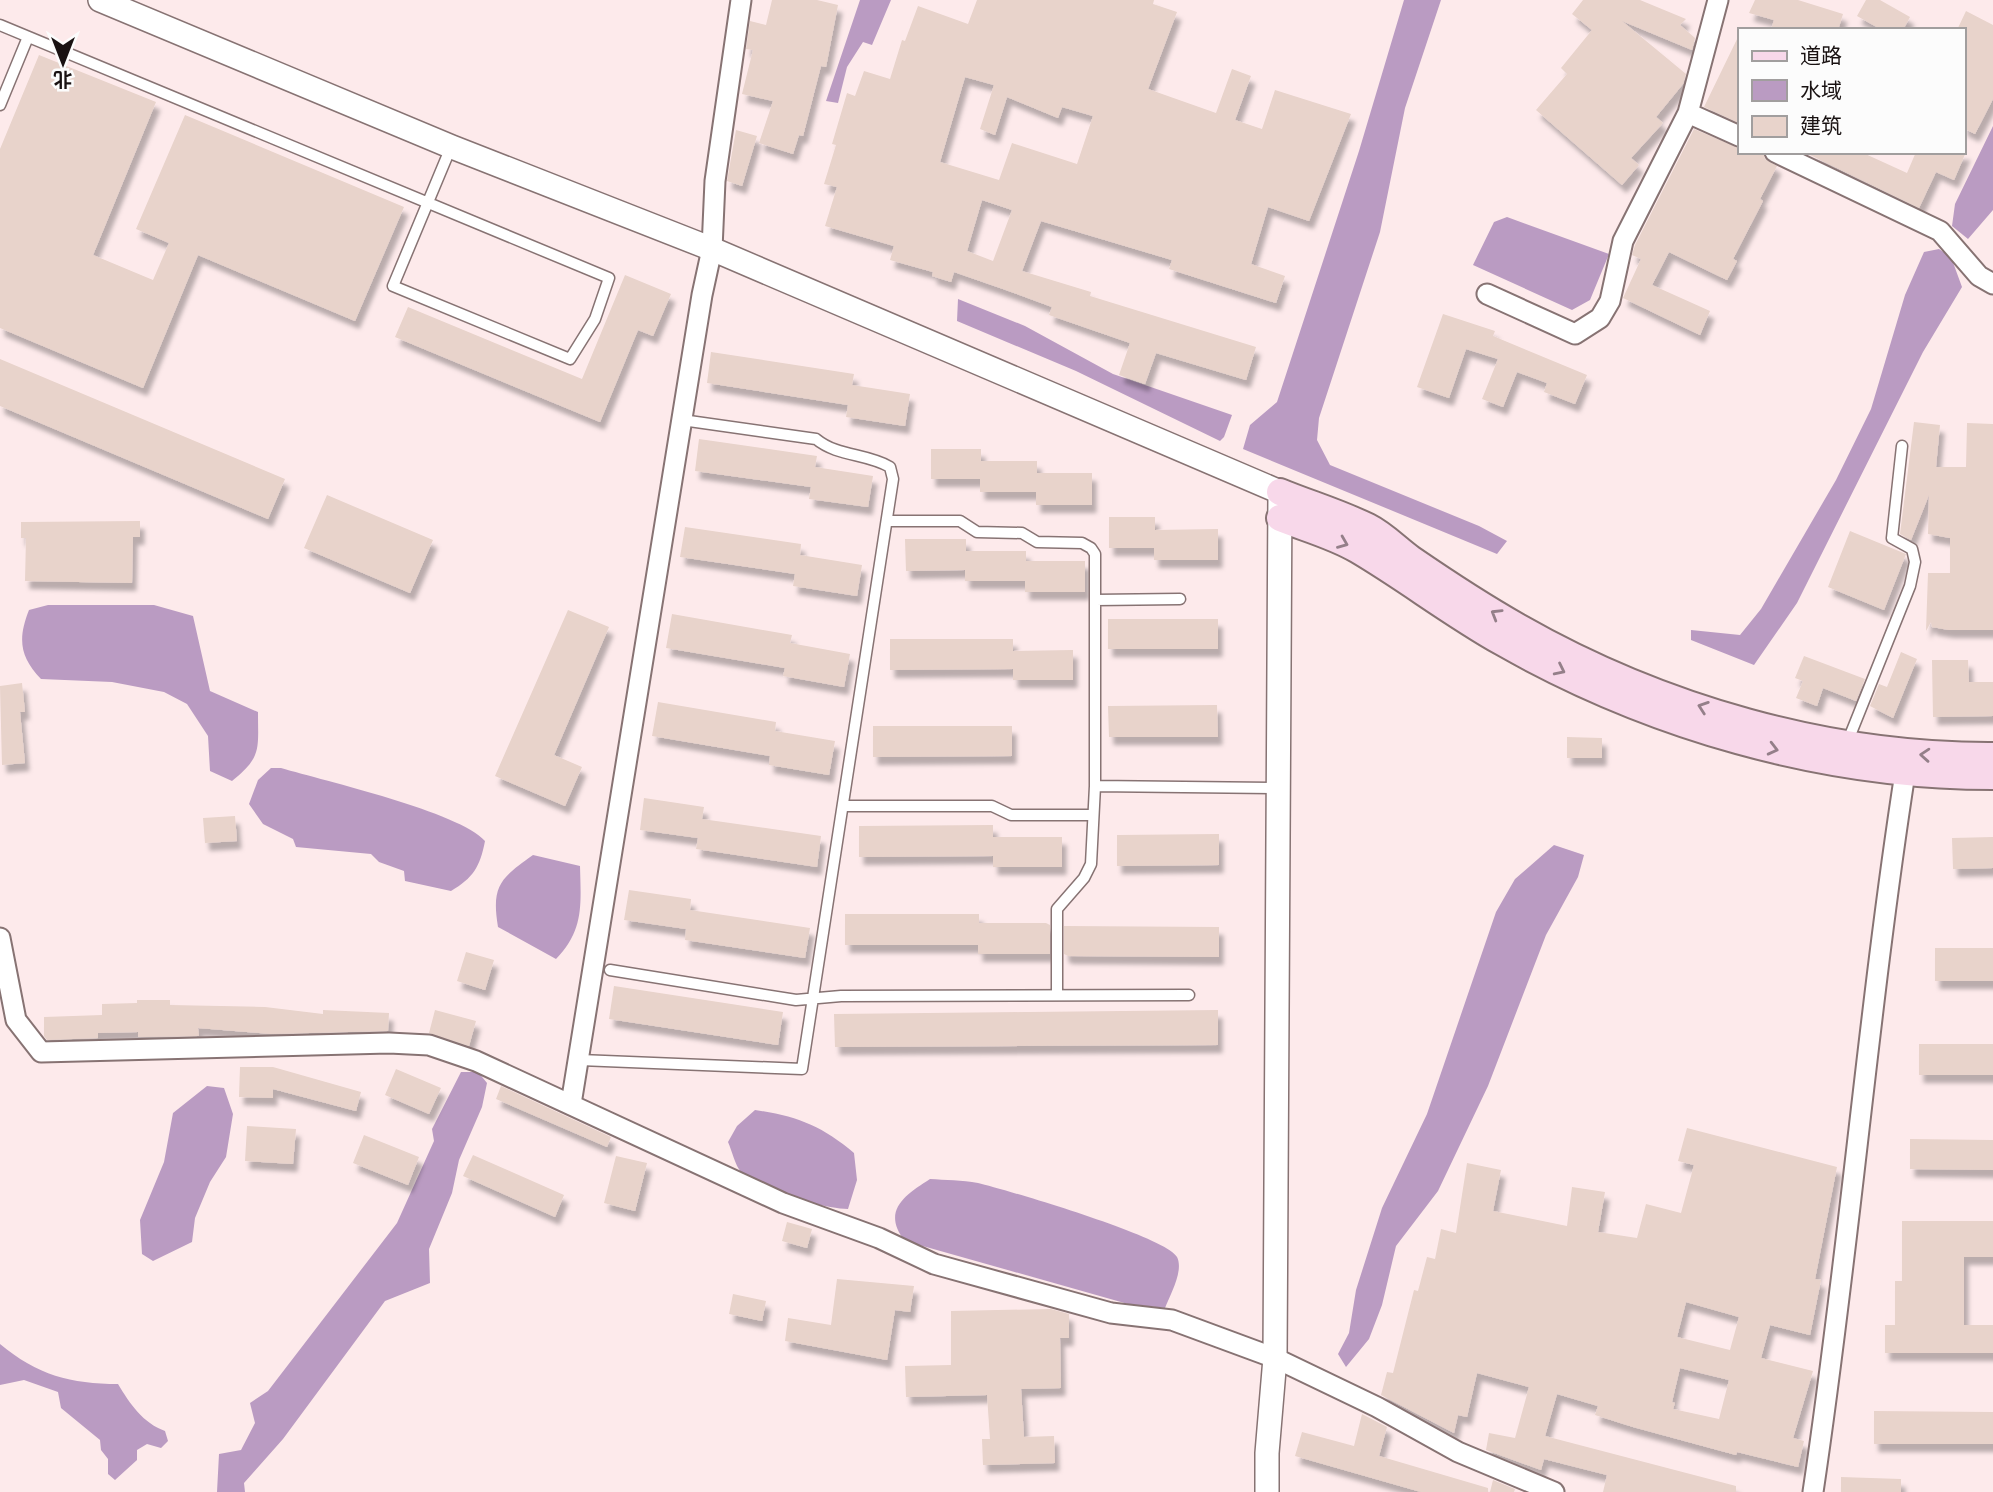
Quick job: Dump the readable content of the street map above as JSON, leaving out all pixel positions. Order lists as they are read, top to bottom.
{
  "legend": ["道路", "水域", "建筑"],
  "north": "bottom"
}
